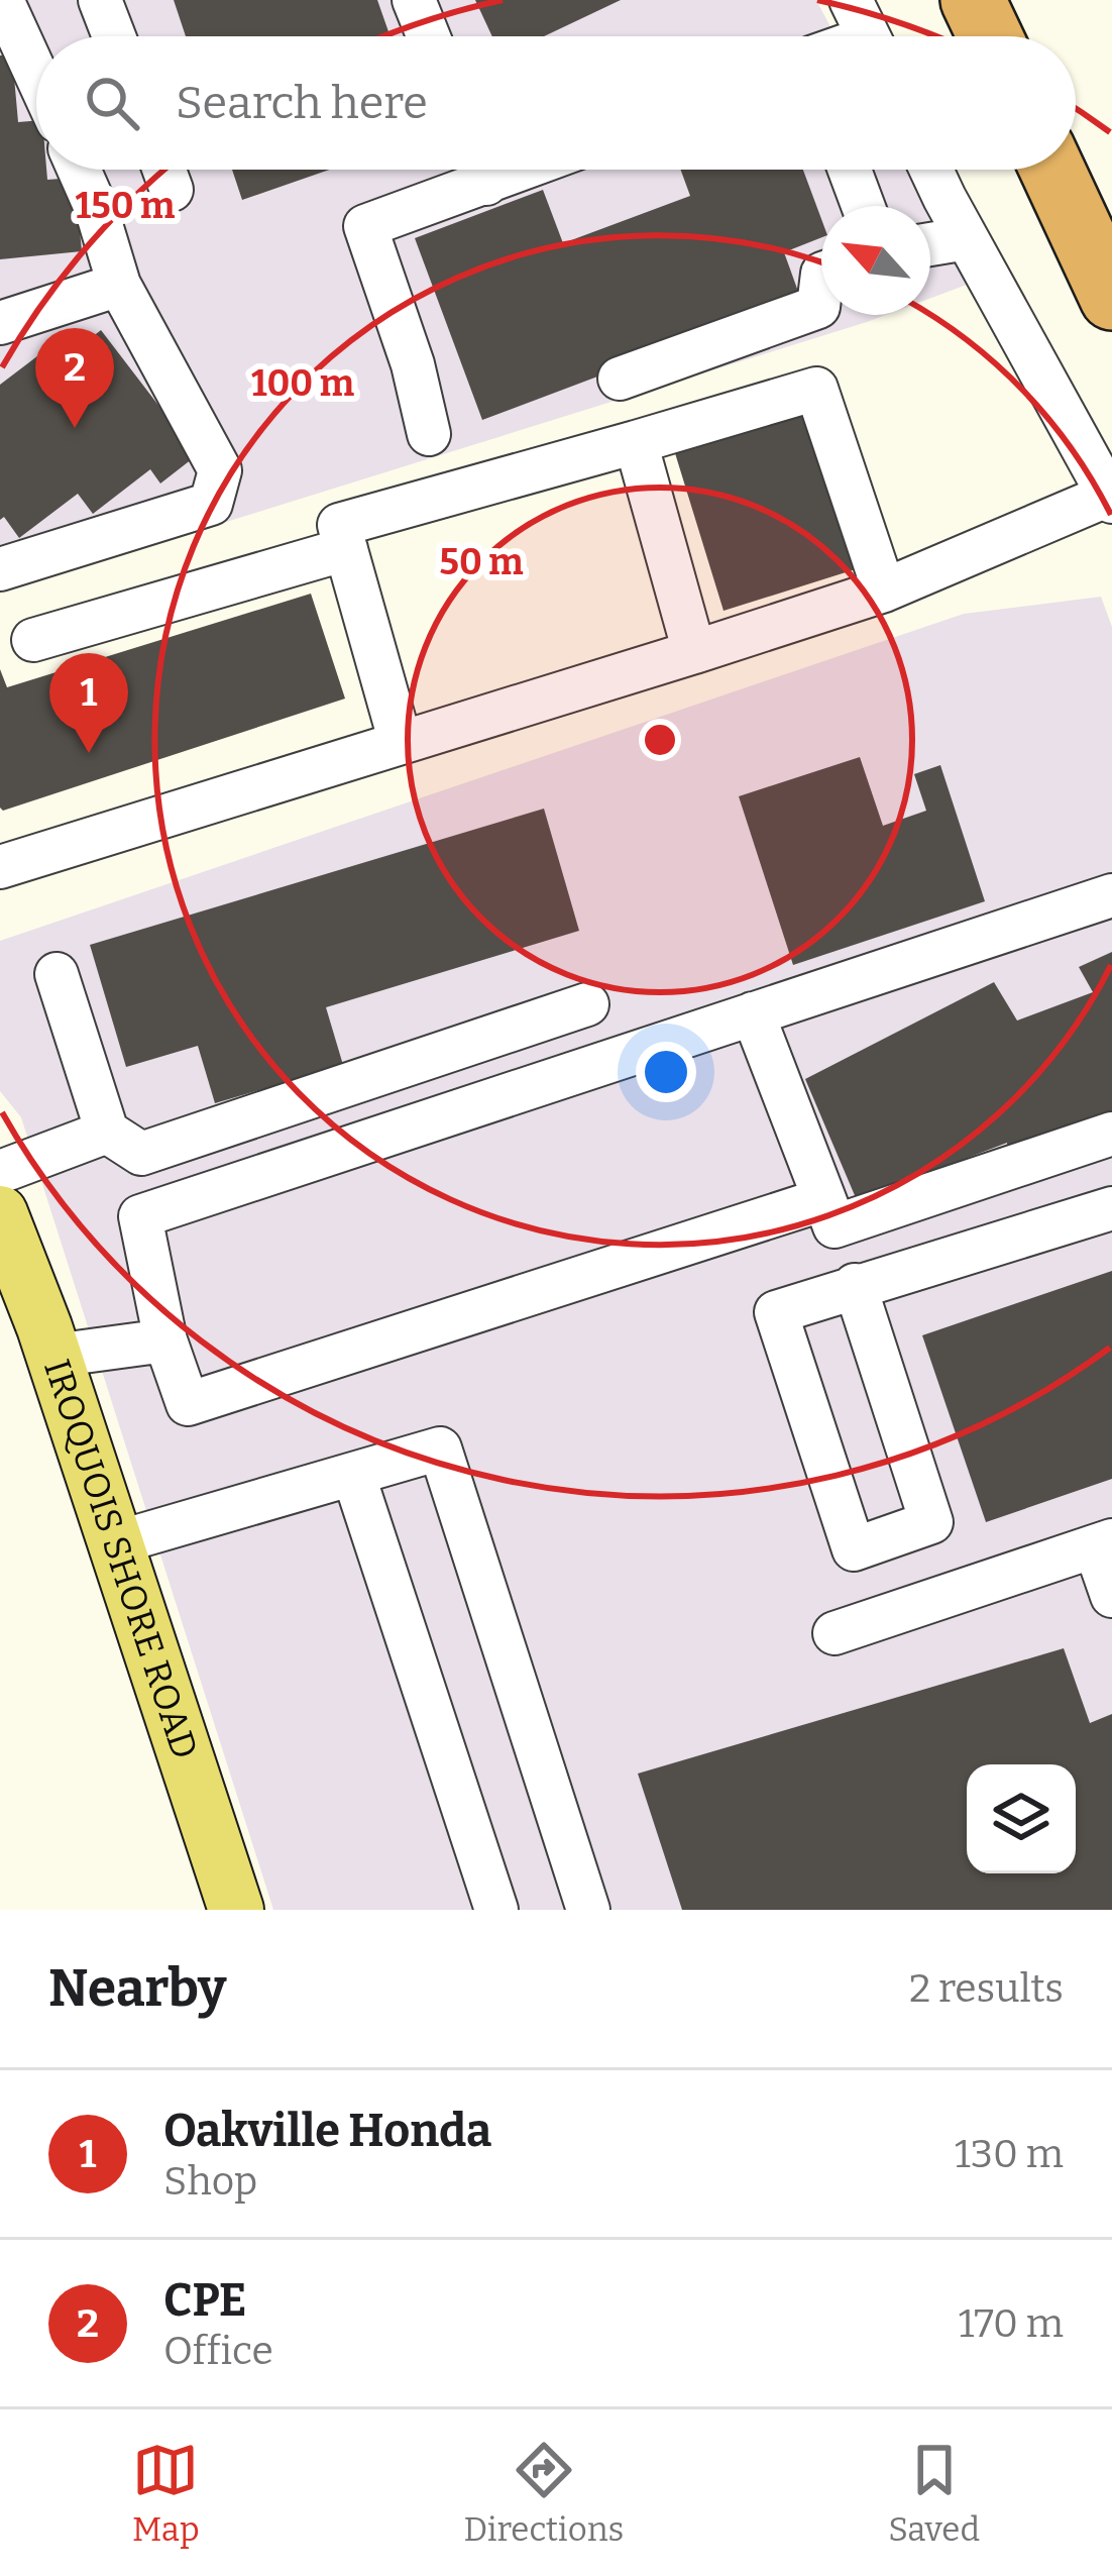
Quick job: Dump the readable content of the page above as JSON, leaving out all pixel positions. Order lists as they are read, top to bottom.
{
  "streets": {
    "main road": ["IROQUOIS SHORE ROAD"]
  },
  "north": "top left",
  "page": {
    "search": "Search here",
    "pins": ["2", "1"],
    "heading": ["Nearby", "2 results"],
    "list": [
      {
        "mark": "1",
        "name": "Oakville Honda",
        "note": "Shop",
        "value": "130 m"
      },
      {
        "mark": "2",
        "name": "CPE",
        "note": "Office",
        "value": "170 m"
      }
    ],
    "nav": ["Map", "Directions", "Saved"]
  },
  "rings": ["150 m", "100 m", "50 m"]
}
